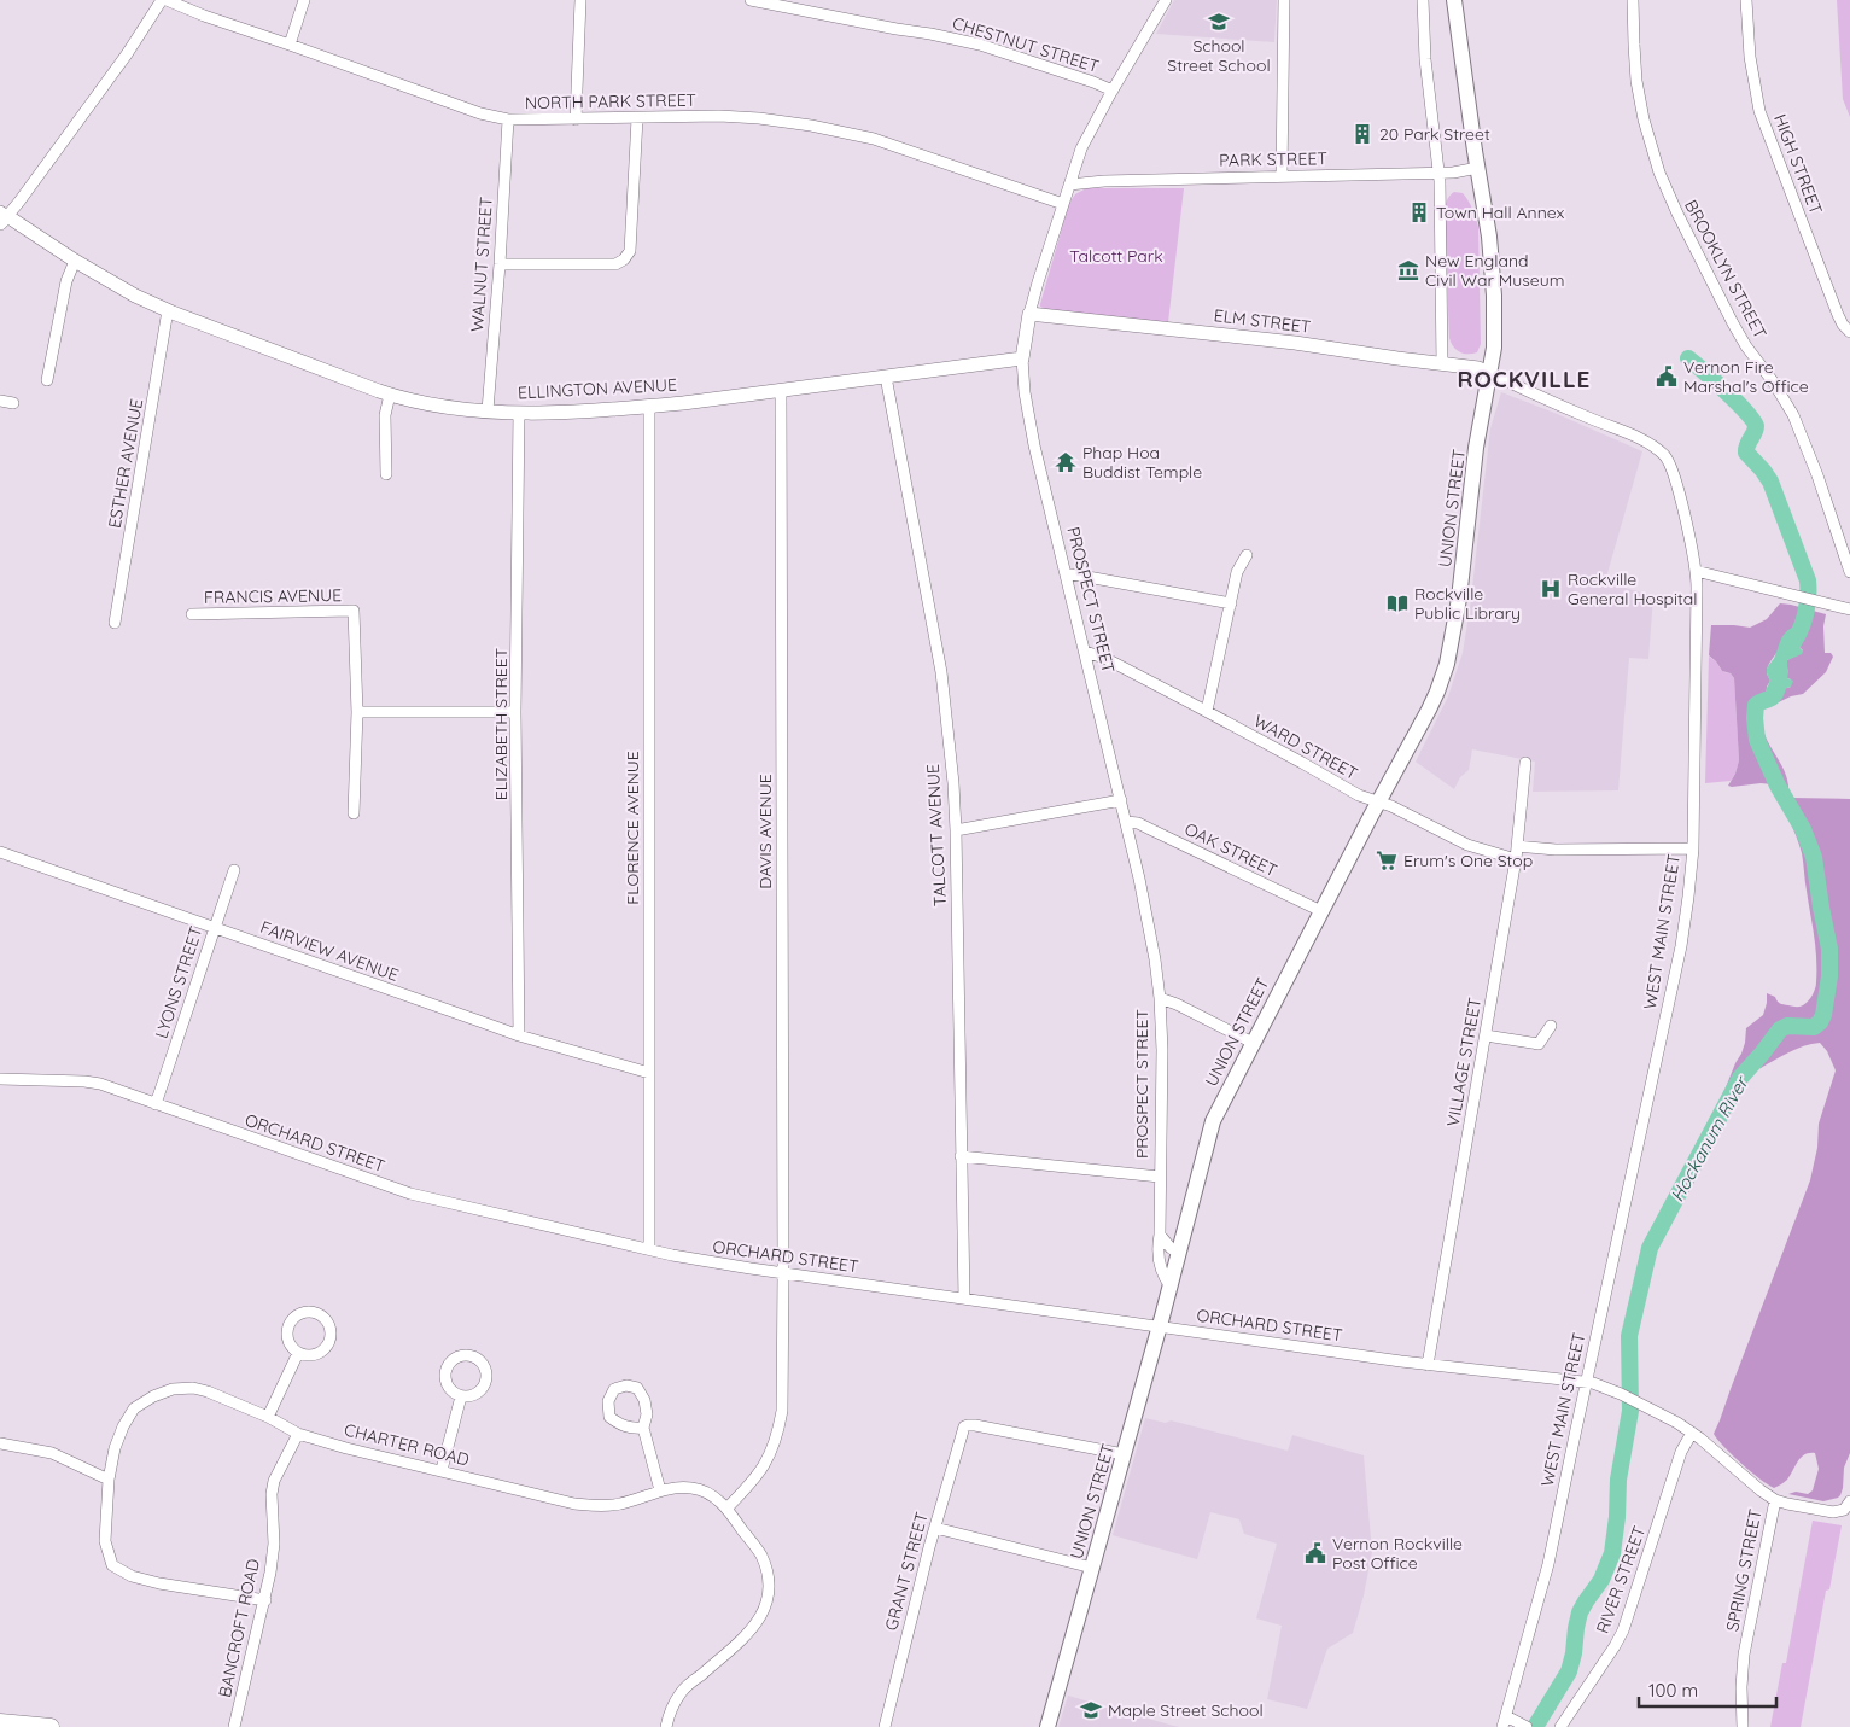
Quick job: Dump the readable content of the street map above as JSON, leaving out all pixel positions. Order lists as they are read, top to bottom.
{
  "streets": {
    "main road": ["UNION STREET"],
    "street": [
      "CHESTNUT STREET",
      "NORTH PARK STREET",
      "PARK STREET",
      "HIGH STREET",
      "WALNUT STREET",
      "BROOKLYN STREET",
      "ELM STREET",
      "ELLINGTON AVENUE",
      "ESTHER AVENUE",
      "FRANCIS AVENUE",
      "PROSPECT STREET",
      "ELIZABETH STREET",
      "WARD STREET",
      "FLORENCE AVENUE",
      "DAVIS AVENUE",
      "TALCOTT AVENUE",
      "OAK STREET",
      "WEST MAIN STREET",
      "FAIRVIEW AVENUE",
      "LYONS STREET",
      "VILLAGE STREET",
      "ORCHARD STREET",
      "CHARTER ROAD",
      "SPRING STREET",
      "GRANT STREET",
      "RIVER STREET",
      "BANCROFT ROAD"
    ]
  },
  "crossings": [
    ["CHESTNUT STREET", "PROSPECT STREET"],
    ["NORTH PARK STREET", "WALNUT STREET"],
    ["NORTH PARK STREET", "PROSPECT STREET"],
    ["PARK STREET", "PROSPECT STREET"],
    ["WALNUT STREET", "ELLINGTON AVENUE"],
    ["ELM STREET", "UNION STREET"],
    ["ELM STREET", "PROSPECT STREET"],
    ["ELM STREET", "WEST MAIN STREET"],
    ["ELLINGTON AVENUE", "ESTHER AVENUE"],
    ["ELLINGTON AVENUE", "PROSPECT STREET"],
    ["ELLINGTON AVENUE", "ELIZABETH STREET"],
    ["ELLINGTON AVENUE", "FLORENCE AVENUE"],
    ["ELLINGTON AVENUE", "DAVIS AVENUE"],
    ["ELLINGTON AVENUE", "TALCOTT AVENUE"],
    ["UNION STREET", "PROSPECT STREET"],
    ["UNION STREET", "WARD STREET"],
    ["UNION STREET", "OAK STREET"],
    ["UNION STREET", "WEST MAIN STREET"],
    ["UNION STREET", "ORCHARD STREET"],
    ["UNION STREET", "GRANT STREET"],
    ["PROSPECT STREET", "WARD STREET"],
    ["PROSPECT STREET", "OAK STREET"],
    ["ELIZABETH STREET", "FAIRVIEW AVENUE"],
    ["WARD STREET", "VILLAGE STREET"],
    ["FLORENCE AVENUE", "FAIRVIEW AVENUE"],
    ["FLORENCE AVENUE", "ORCHARD STREET"],
    ["DAVIS AVENUE", "ORCHARD STREET"],
    ["DAVIS AVENUE", "CHARTER ROAD"],
    ["TALCOTT AVENUE", "ORCHARD STREET"],
    ["WEST MAIN STREET", "ORCHARD STREET"],
    ["WEST MAIN STREET", "SPRING STREET"],
    ["FAIRVIEW AVENUE", "LYONS STREET"],
    ["LYONS STREET", "ORCHARD STREET"],
    ["VILLAGE STREET", "ORCHARD STREET"],
    ["ORCHARD STREET", "SPRING STREET"],
    ["CHARTER ROAD", "BANCROFT ROAD"],
    ["SPRING STREET", "RIVER STREET"]
  ],
  "districts": ["ROCKVILLE"],
  "water": ["Hockanum River"],
  "parks": ["Talcott Park"],
  "places": {
    "school or university": ["School Street School", "Maple Street School"],
    "building": ["20 Park Street", "Town Hall Annex"],
    "museum": ["New England Civil War Museum"],
    "public building": ["Vernon Fire Marshal's Office", "Vernon Rockville Post Office"],
    "temple": ["Phap Hoa Buddist Temple"],
    "hospital": ["Rockville General Hospital"],
    "library": ["Rockville Public Library"],
    "supermarket": ["Erum's One Stop"]
  },
  "scale_bar": "100 m"
}
